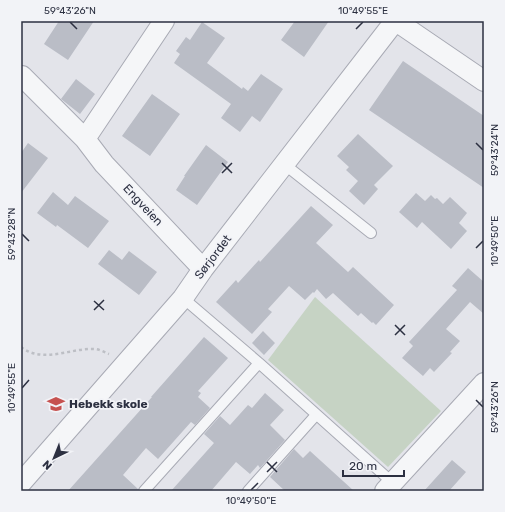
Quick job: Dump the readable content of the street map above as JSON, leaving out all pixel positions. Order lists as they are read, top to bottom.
{
  "streets": {
    "street": ["Engveien", "Sørjordet"]
  },
  "crossings": [
    ["Engveien", "Sørjordet"]
  ],
  "places": {
    "school or university": ["Hebekk skole"]
  },
  "scale_bar": "20 m",
  "north": "bottom left",
  "coordinates": [
    "59°43'26\"N",
    "10°49'55\"E",
    "59°43'24\"N",
    "59°43'28\"N",
    "10°49'50\"E"
  ]
}
